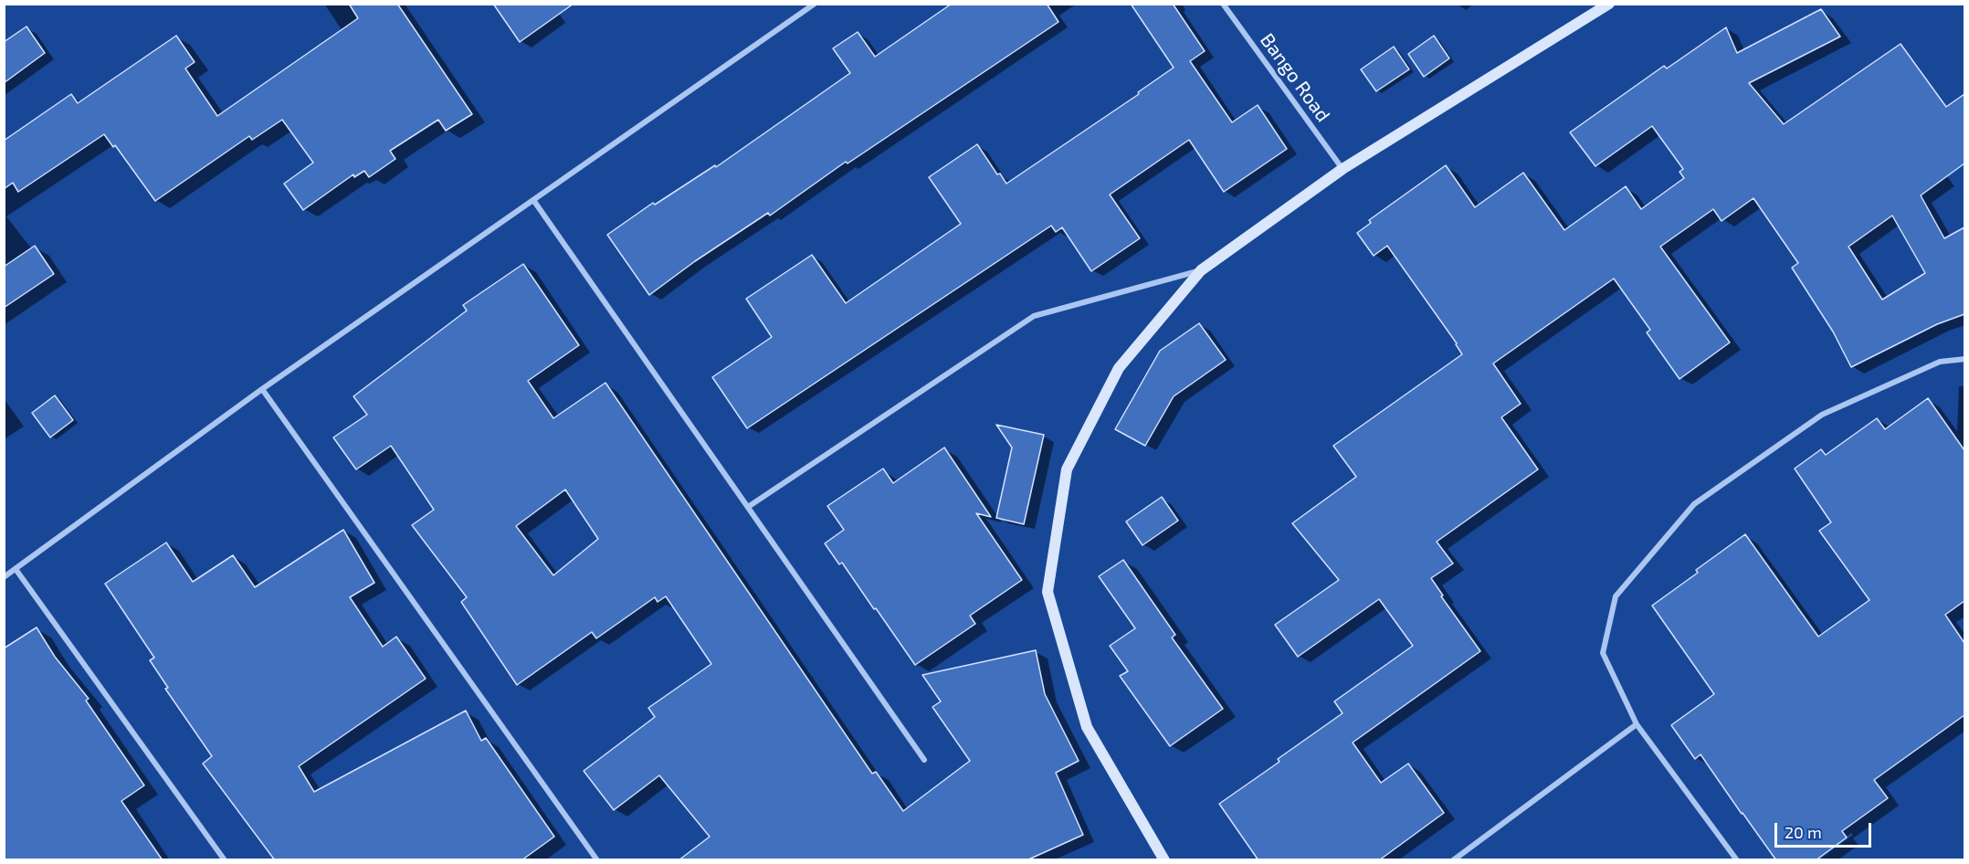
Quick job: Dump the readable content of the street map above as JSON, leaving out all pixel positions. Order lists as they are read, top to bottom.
{
  "streets": {
    "street": ["Bango Road"]
  },
  "scale_bar": "20 m"
}
